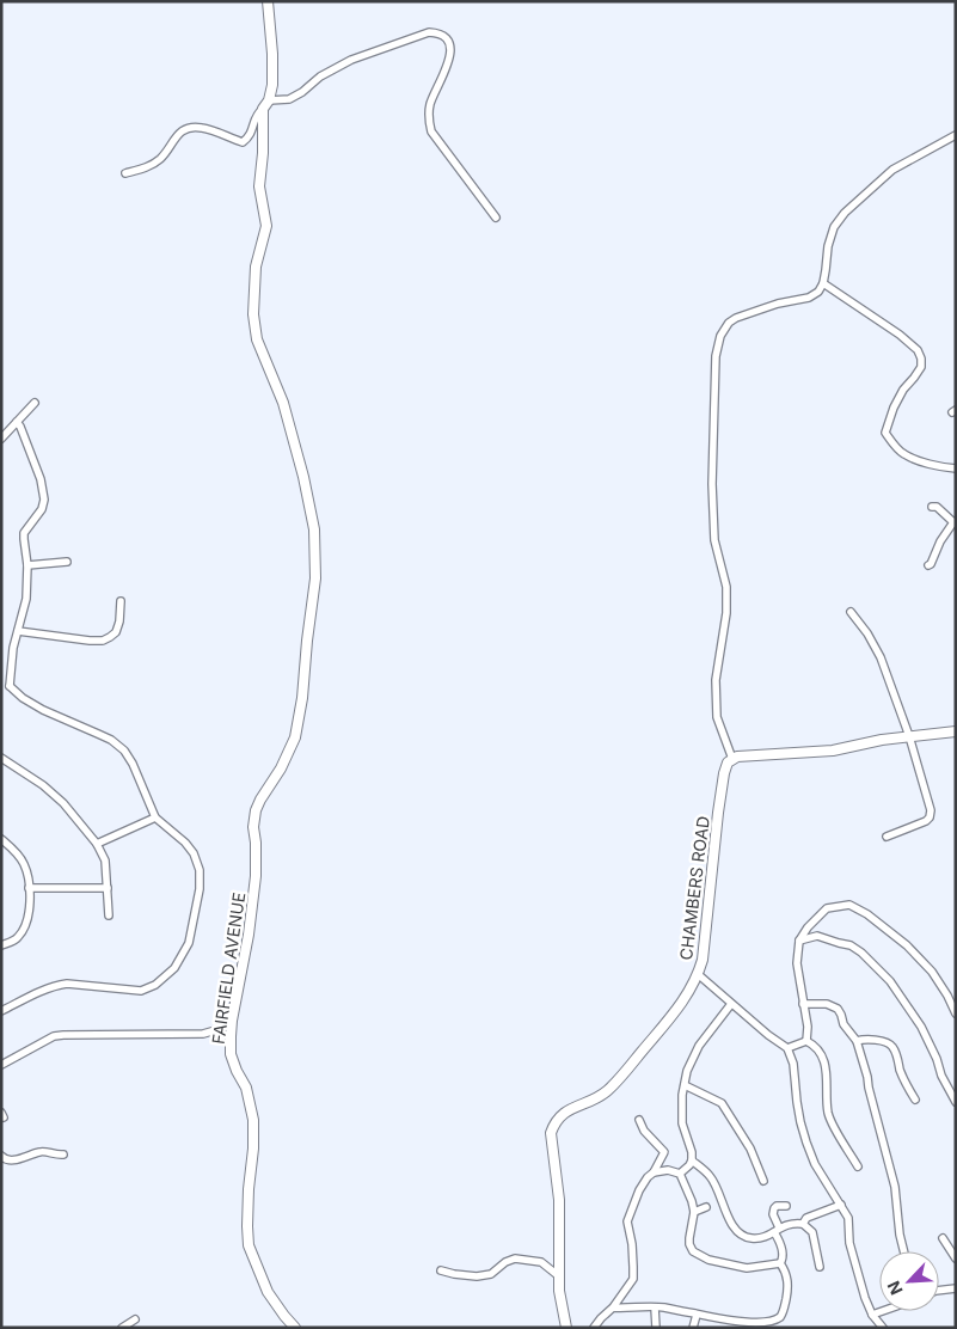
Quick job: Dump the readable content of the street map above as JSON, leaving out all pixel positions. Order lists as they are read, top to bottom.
{
  "streets": {
    "street": ["CHAMBERS ROAD", "FAIRFIELD AVENUE"]
  },
  "north": "bottom left"
}
